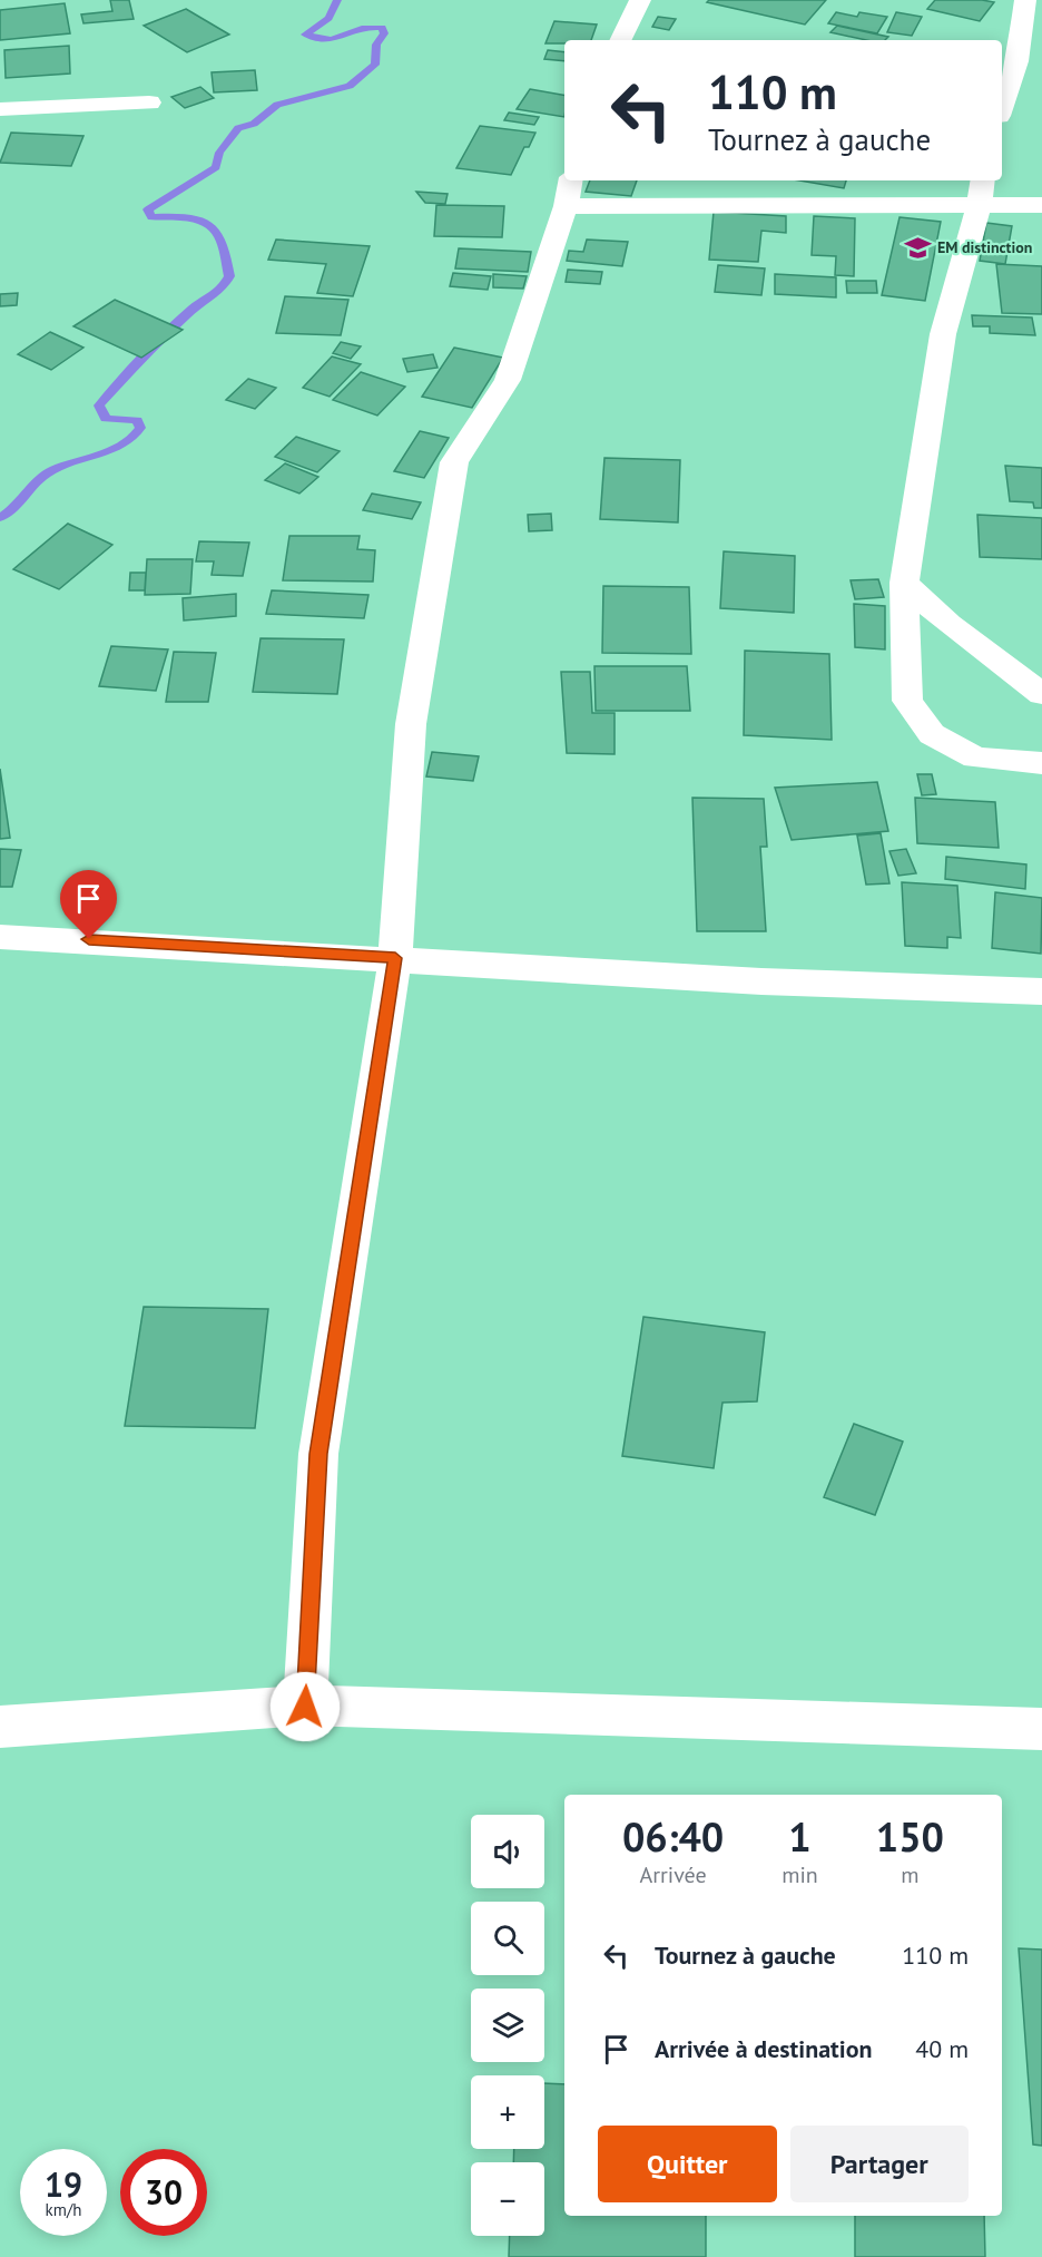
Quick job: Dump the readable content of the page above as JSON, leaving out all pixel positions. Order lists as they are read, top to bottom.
{
  "places": {
    "school or university": ["EM distinction"]
  },
  "page": {
    "turn": ["110 m", "Tournez à gauche"],
    "eta": [
      "06:40",
      "Arrivée",
      "1",
      "min",
      "150",
      "m"
    ],
    "map_buttons": ["+", "−"],
    "list": [
      {
        "name": "Tournez à gauche",
        "value": "110 m"
      },
      {
        "name": "Arrivée à destination",
        "value": "40 m"
      }
    ],
    "buttons": ["Quitter", "Partager"],
    "speed": "19 km/h",
    "limit": "30"
  }
}
